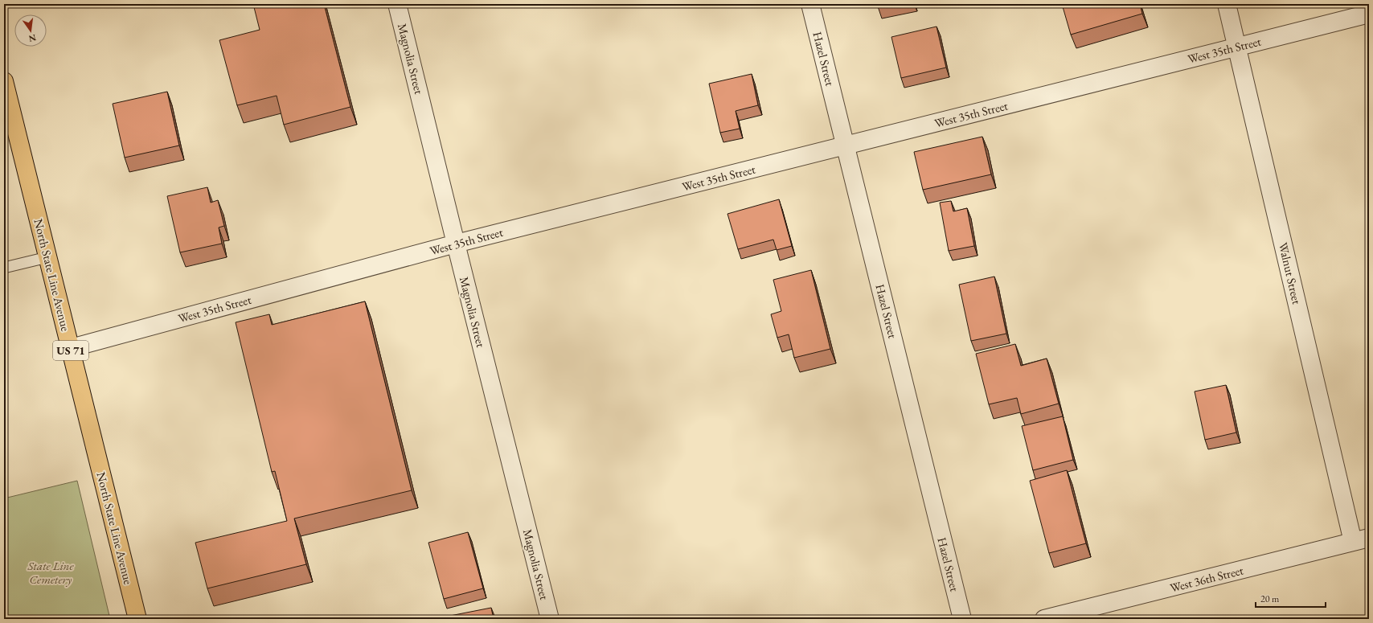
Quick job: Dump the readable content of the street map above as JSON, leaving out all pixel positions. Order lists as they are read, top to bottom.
{
  "streets": {
    "main road": ["North State Line Avenue", "US 71"],
    "street": [
      "West 35th Street",
      "Magnolia Street",
      "Hazel Street",
      "Walnut Street",
      "West 36th Street"
    ]
  },
  "crossings": [
    ["West 35th Street", "Magnolia Street"],
    ["West 35th Street", "Hazel Street"],
    ["West 35th Street", "Walnut Street"],
    ["West 35th Street", "North State Line Avenue"],
    ["Walnut Street", "West 36th Street"]
  ],
  "parks": ["State Line Cemetery"],
  "scale_bar": "20 m",
  "north": "bottom"
}
